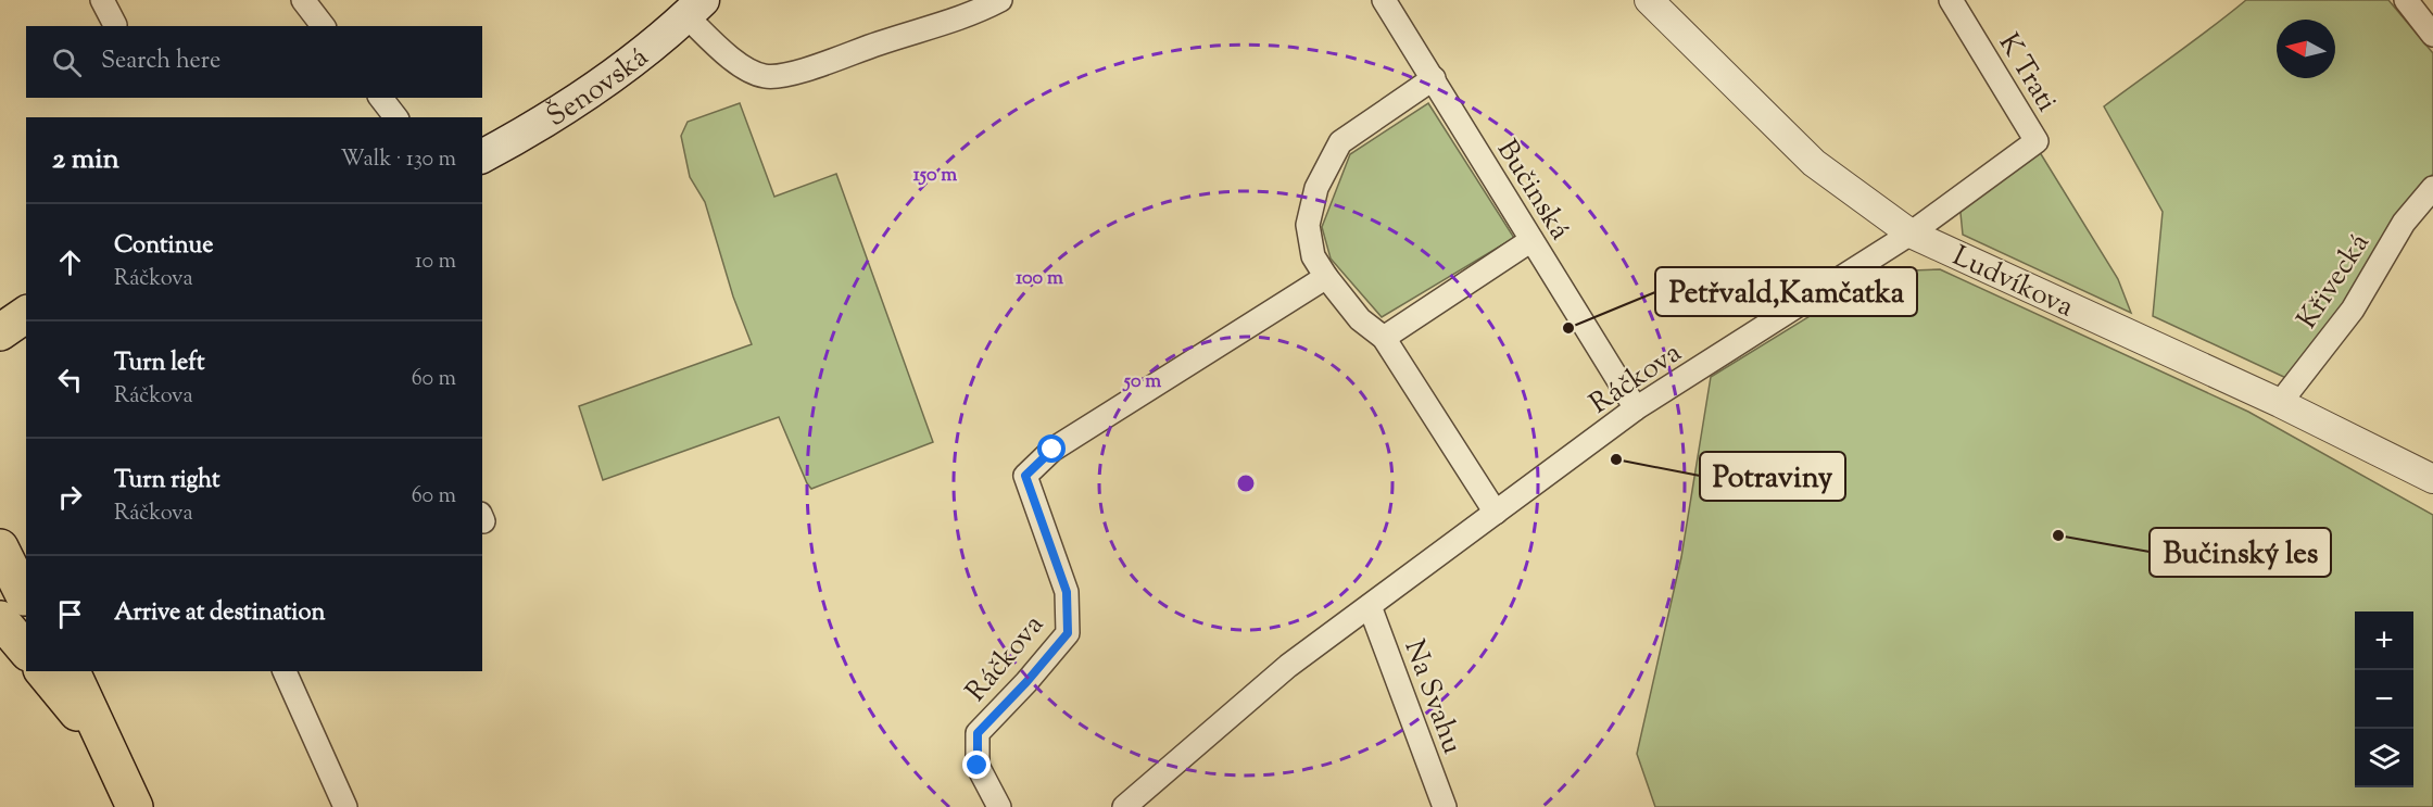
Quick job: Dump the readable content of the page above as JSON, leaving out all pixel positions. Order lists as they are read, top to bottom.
{
  "streets": {
    "main road": ["Šenovská"],
    "street": [
      "K Trati",
      "Bučinská",
      "Ludvíkova",
      "Křivecká",
      "Ráčkova",
      "Na Svahu"
    ]
  },
  "crossings": [
    ["K Trati", "Ráčkova"],
    ["Bučinská", "Ráčkova"],
    ["Ludvíkova", "Křivecká"],
    ["Ludvíkova", "Ráčkova"],
    ["Ráčkova", "Na Svahu"]
  ],
  "places": ["Petřvald,Kamčatka", "Potraviny", "Bučinský les"],
  "north": "left",
  "page": {
    "search": "Search here",
    "heading": ["2 min", "Walk · 130 m"],
    "list": [
      ["Continue", "Ráčkova", "10 m"],
      ["Turn left", "Ráčkova", "60 m"],
      ["Turn right", "Ráčkova", "60 m"],
      "Arrive at destination"
    ],
    "map_buttons": ["+", "−"]
  },
  "rings": ["150 m", "100 m", "50 m"]
}
